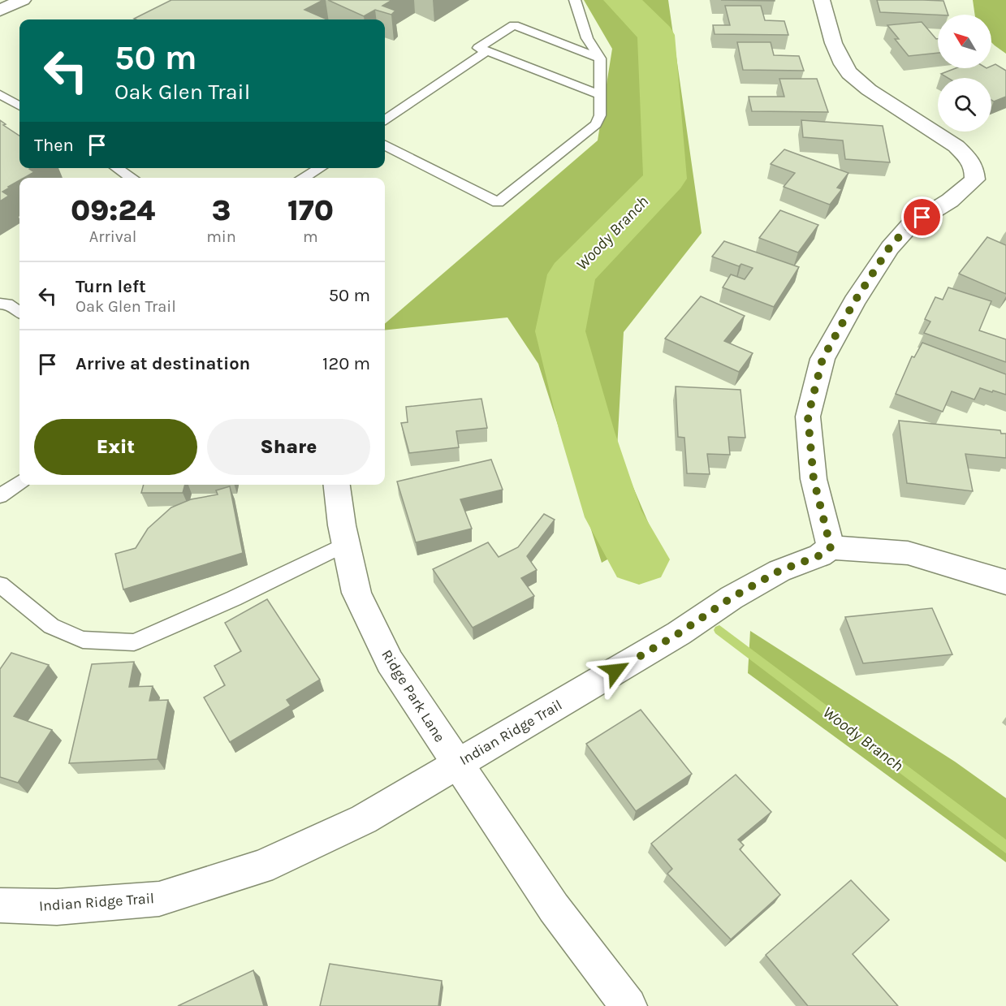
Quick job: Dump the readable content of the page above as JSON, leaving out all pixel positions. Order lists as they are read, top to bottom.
{
  "streets": {
    "street": ["Ridge Park Lane", "Indian Ridge Trail"]
  },
  "crossings": [
    ["Ridge Park Lane", "Indian Ridge Trail"]
  ],
  "water": ["Woody Branch"],
  "north": "top left",
  "page": {
    "turn": ["50 m", "Oak Glen Trail"],
    "then": "Then",
    "eta": [
      "09:24",
      "Arrival",
      "3",
      "min",
      "170",
      "m"
    ],
    "list": [
      {
        "name": "Turn left",
        "note": "Oak Glen Trail",
        "value": "50 m"
      },
      {
        "name": "Arrive at destination",
        "value": "120 m"
      }
    ],
    "buttons": ["Exit", "Share"]
  }
}
